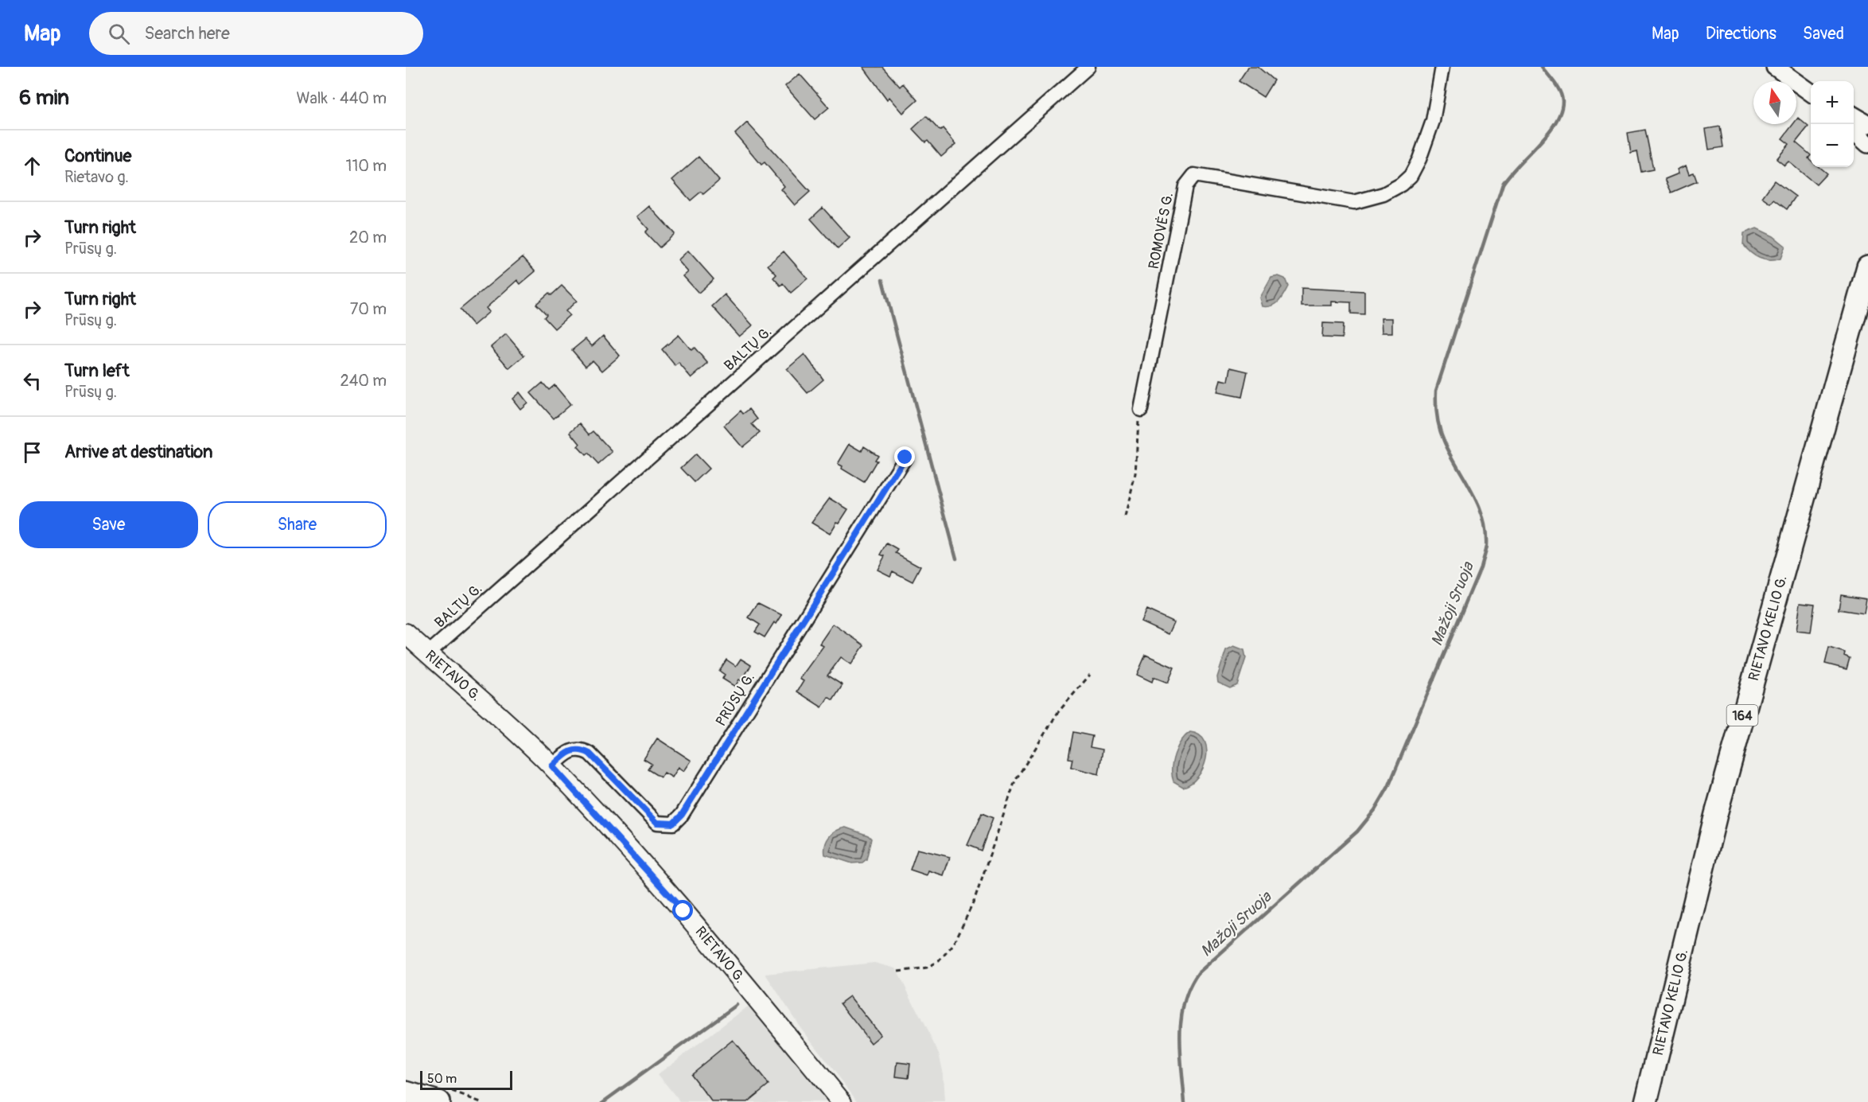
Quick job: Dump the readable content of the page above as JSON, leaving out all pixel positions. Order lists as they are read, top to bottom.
{
  "streets": {
    "main road": ["RIETAVO KELIO G.", "RIETAVO G.", "164"],
    "street": ["ROMOVĖS G.", "BALTŲ G.", "PRŪSŲ G."]
  },
  "crossings": [
    ["BALTŲ G.", "RIETAVO G."],
    ["RIETAVO G.", "PRŪSŲ G."]
  ],
  "water": ["Mažoji Sruoja"],
  "scale_bar": "50 m",
  "north": "top",
  "page": {
    "header": "Map",
    "search": "Search here",
    "nav": ["Map", "Directions", "Saved"],
    "heading": ["6 min", "Walk · 440 m"],
    "map_buttons": ["+", "−"],
    "list": [
      ["Continue", "Rietavo g.", "110 m"],
      ["Turn right", "Prūsų g.", "20 m"],
      ["Turn right", "Prūsų g.", "70 m"],
      ["Turn left", "Prūsų g.", "240 m"],
      "Arrive at destination"
    ],
    "buttons": ["Save", "Share"],
    "scale": "50 m"
  }
}
